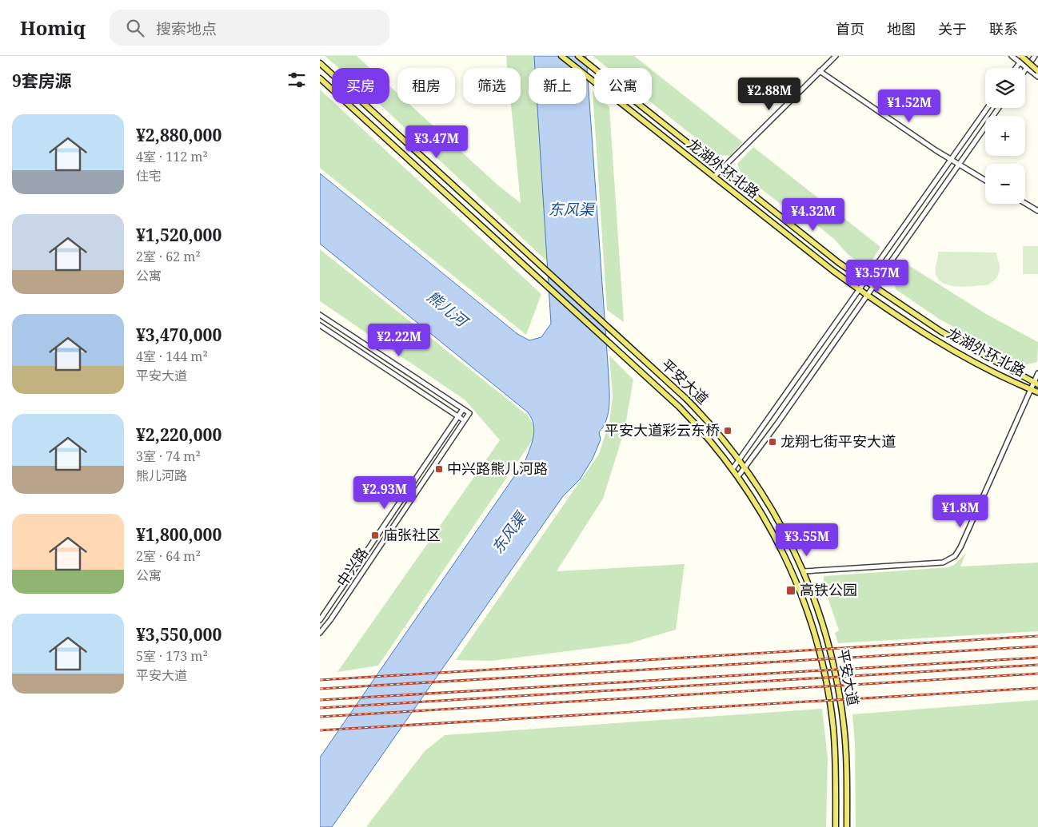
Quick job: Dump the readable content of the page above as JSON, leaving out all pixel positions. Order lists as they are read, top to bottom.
{
  "streets": {
    "main road": ["龙湖外环北路", "平安大道"],
    "street": ["中兴路"]
  },
  "water": ["东风渠", "熊儿河"],
  "places": {
    "transit": [
      "平安大道彩云东桥",
      "龙翔七街平安大道",
      "中兴路熊儿河路",
      "庙张社区",
      "高铁公园"
    ]
  },
  "page": {
    "header": "Homiq",
    "search": "搜索地点",
    "nav": [
      "首页",
      "地图",
      "关于",
      "联系"
    ],
    "heading": "9套房源",
    "map_buttons": ["+", "−"],
    "chip": [
      "买房",
      "租房",
      "筛选",
      "新上",
      "公寓"
    ],
    "price": [
      "¥2.88M",
      "¥1.52M",
      "¥3.47M",
      "¥4.32M",
      "¥3.57M",
      "¥2.22M",
      "¥2.93M",
      "¥1.8M",
      "¥3.55M"
    ],
    "list": [
      {
        "name": "¥2,880,000",
        "note": "4室 · 112 m² · 住宅"
      },
      {
        "name": "¥1,520,000",
        "note": "2室 · 62 m² · 公寓"
      },
      {
        "name": "¥3,470,000",
        "note": "4室 · 144 m² · 平安大道"
      },
      {
        "name": "¥2,220,000",
        "note": "3室 · 74 m² · 熊儿河路"
      },
      {
        "name": "¥1,800,000",
        "note": "2室 · 64 m² · 公寓"
      },
      {
        "name": "¥3,550,000",
        "note": "5室 · 173 m² · 平安大道"
      }
    ]
  }
}
